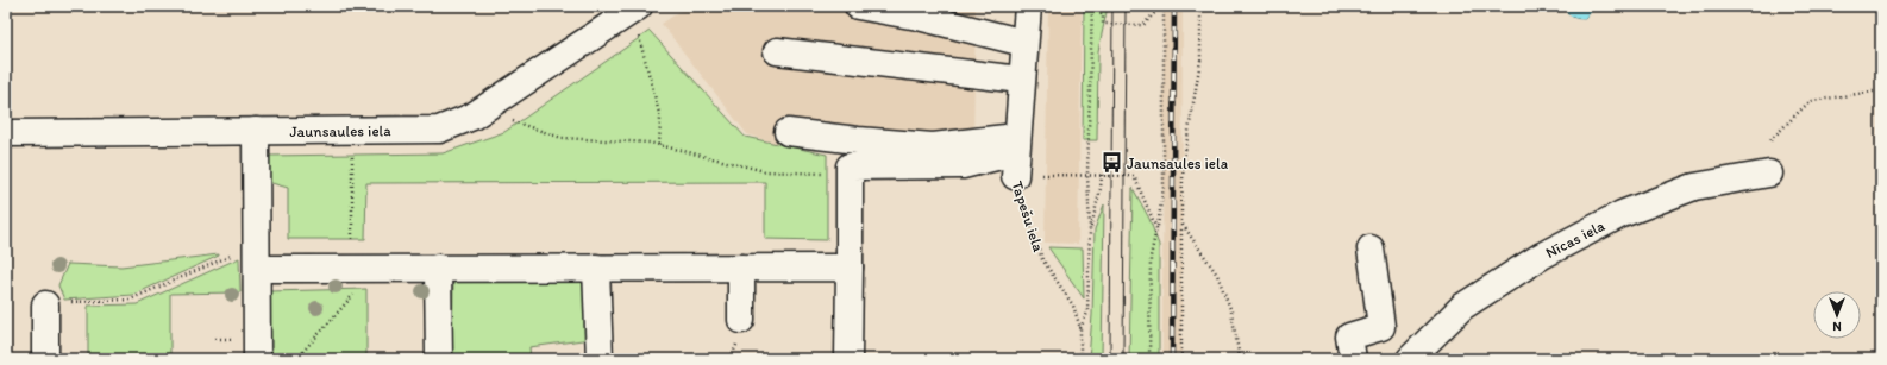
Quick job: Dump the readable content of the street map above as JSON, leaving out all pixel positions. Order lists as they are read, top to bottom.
{
  "streets": {
    "street": ["Jaunsaules iela", "Nīcas iela"],
    "path": ["Tapešu iela"]
  },
  "places": {
    "bus stop": ["Jaunsaules iela"]
  },
  "north": "bottom"
}
